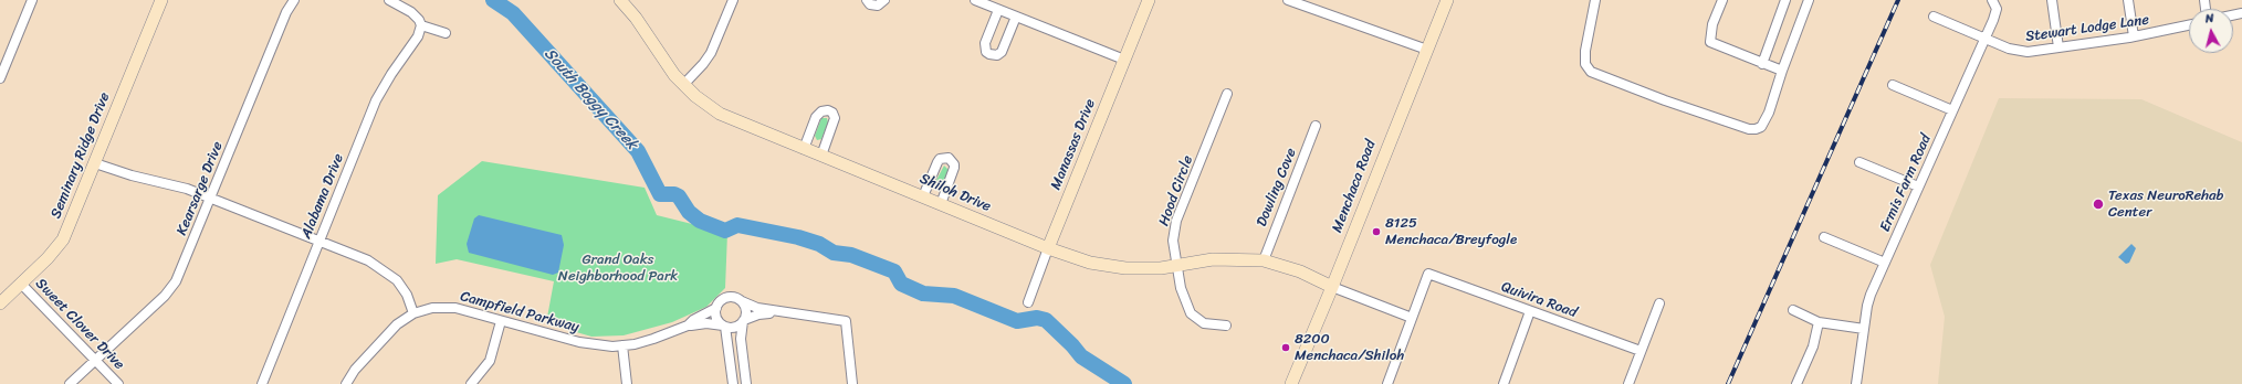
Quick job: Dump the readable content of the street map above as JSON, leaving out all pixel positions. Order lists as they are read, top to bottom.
{
  "streets": {
    "street": [
      "Stewart Lodge Lane",
      "Manassas Drive",
      "Seminary Ridge Drive",
      "Ermis Farm Road",
      "Menchaca Road",
      "Dowling Cove",
      "Kearsarge Drive",
      "Hood Circle",
      "Shiloh Drive",
      "Alabama Drive",
      "Quivira Road",
      "Campfield Parkway",
      "Sweet Clover Drive"
    ]
  },
  "crossings": [
    ["Stewart Lodge Lane", "Ermis Farm Road"],
    ["Manassas Drive", "Shiloh Drive"],
    ["Seminary Ridge Drive", "Sweet Clover Drive"],
    ["Menchaca Road", "Shiloh Drive"],
    ["Dowling Cove", "Shiloh Drive"],
    ["Kearsarge Drive", "Sweet Clover Drive"],
    ["Hood Circle", "Shiloh Drive"]
  ],
  "water": ["South Boggy Creek"],
  "parks": ["Grand Oaks Neighborhood Park"],
  "places": ["Texas NeuroRehab Center", "8125 Menchaca/Breyfogle", "8200 Menchaca/Shiloh"],
  "north": "top"
}
